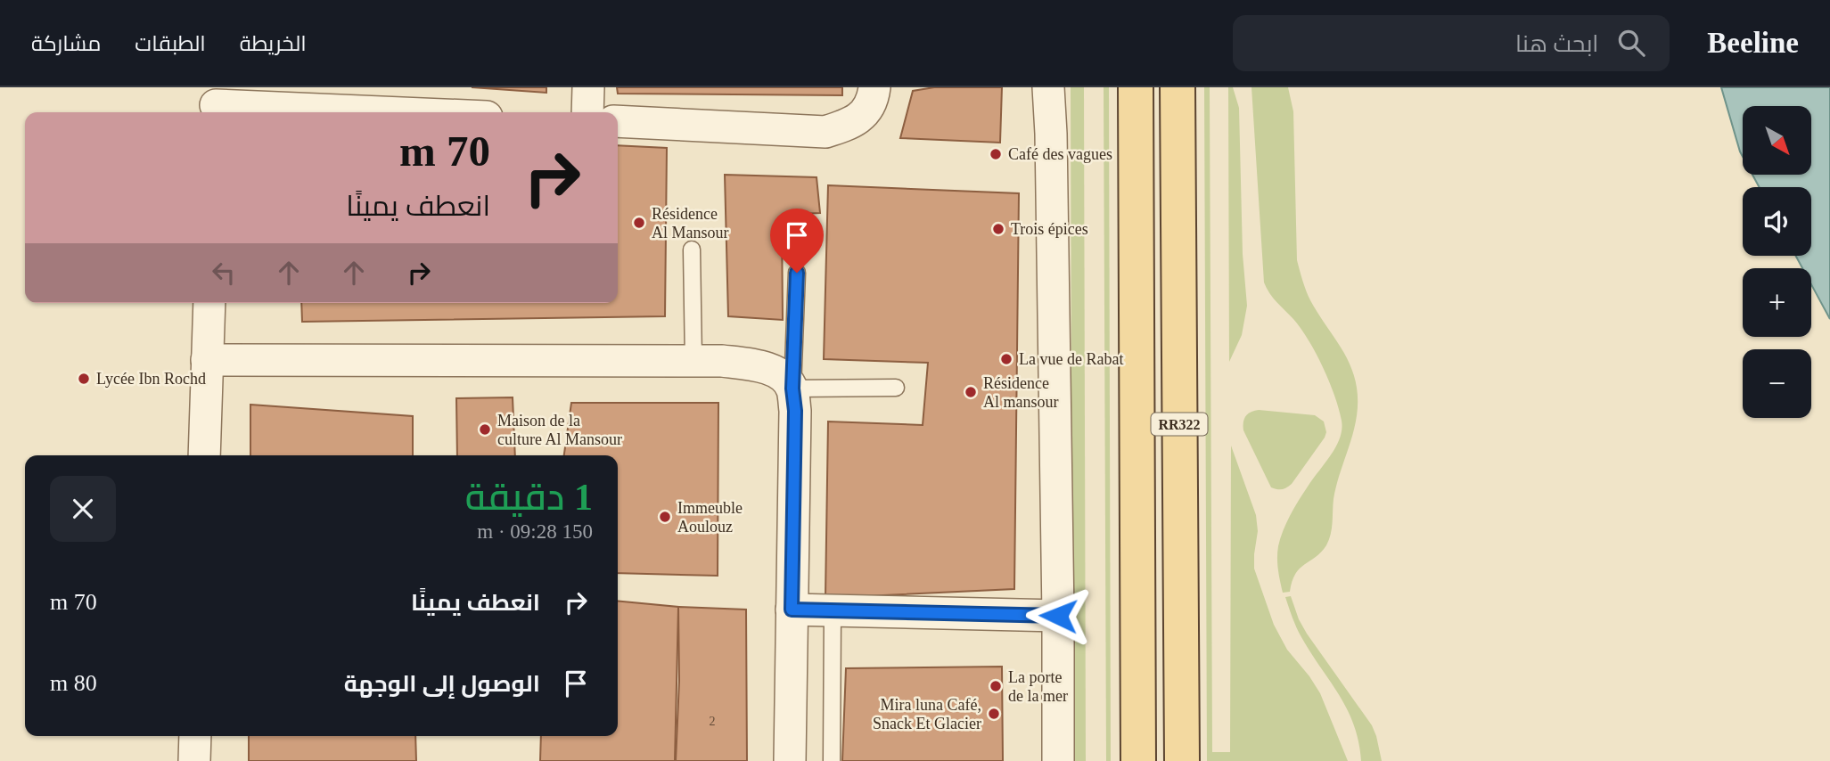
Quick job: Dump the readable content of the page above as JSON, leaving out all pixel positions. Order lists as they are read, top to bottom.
{
  "streets": {
    "main road": ["RR322"]
  },
  "places": [
    "Café des vagues",
    "Résidence Al Mansour",
    "Trois épices",
    "La vue de Rabat",
    "Lycée Ibn Rochd",
    "Résidence Al mansour",
    "Maison de la culture Al Mansour",
    "Immeuble Aoulouz",
    "La porte de la mer",
    "Mira luna Café, Snack Et Glacier"
  ],
  "house_numbers": ["2"],
  "north": "bottom right",
  "page": {
    "header": "Beeline",
    "search": "ابحث هنا",
    "nav": ["الخريطة", "الطبقات", "مشاركة"],
    "map_buttons": ["+", "−"],
    "turn": ["70 m", "انعطف يمينًا"],
    "heading": ["1 دقيقة", "150 m · 09:28"],
    "list": [
      {
        "name": "انعطف يمينًا",
        "value": "70 m"
      },
      {
        "name": "الوصول إلى الوجهة",
        "value": "80 m"
      }
    ]
  }
}
